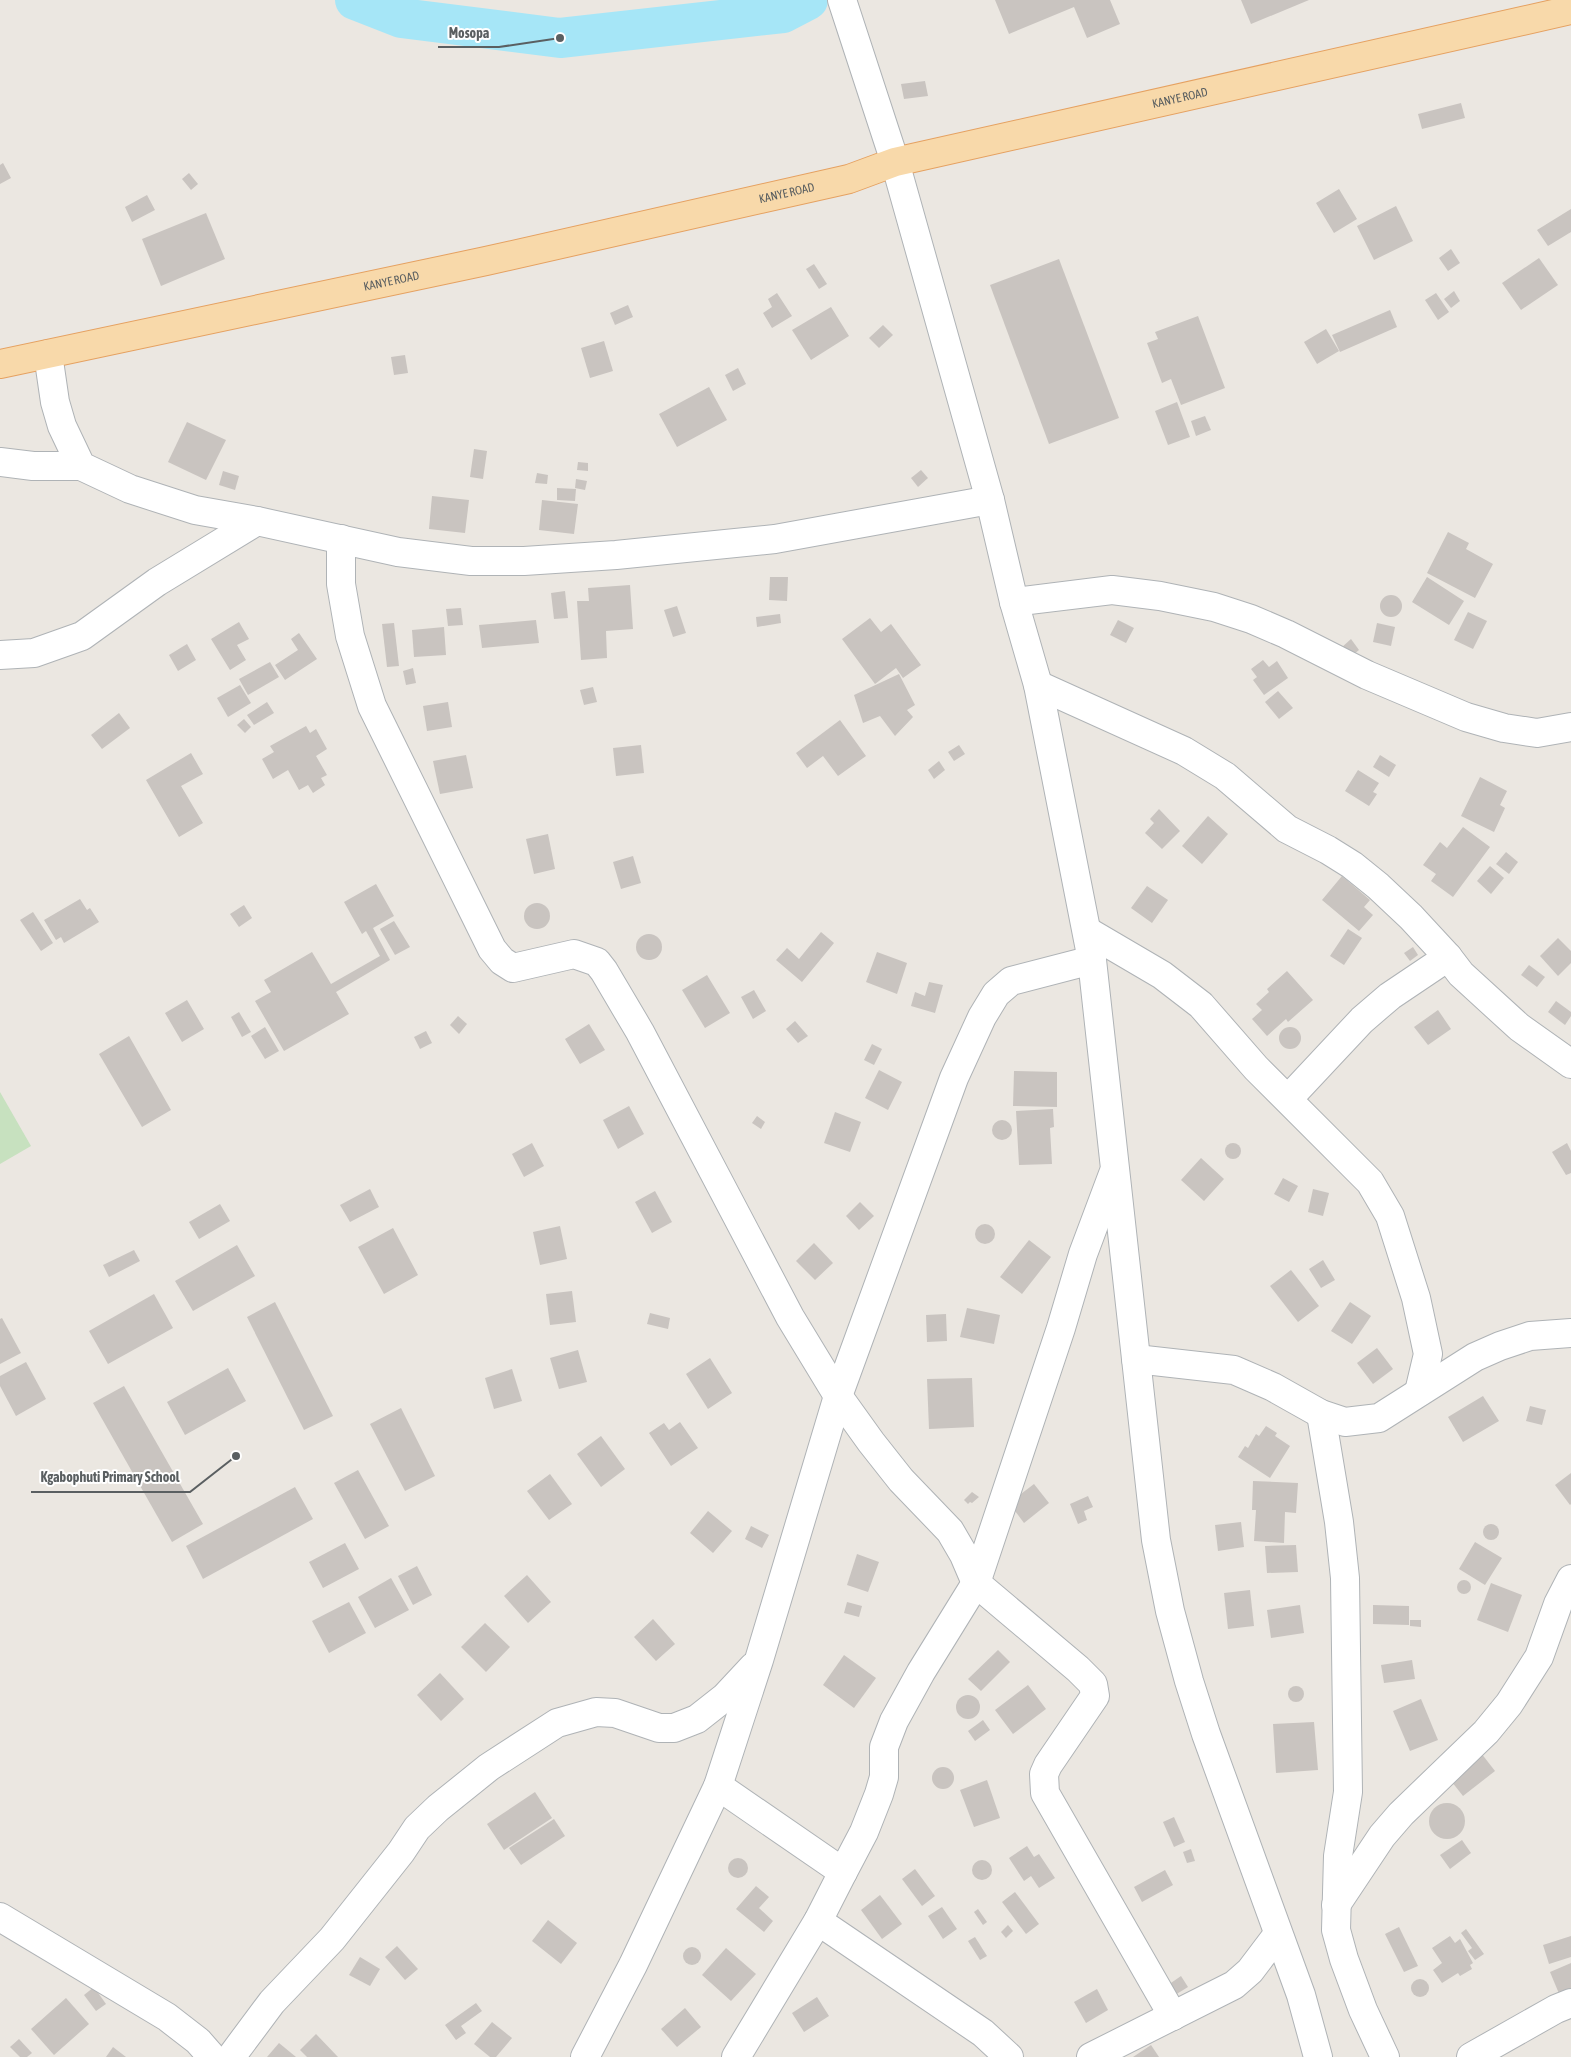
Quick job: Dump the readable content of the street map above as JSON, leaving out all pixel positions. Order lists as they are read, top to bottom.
{
  "streets": {
    "main road": ["KANYE ROAD"]
  },
  "places": ["Mosopa", "Kgabophuti Primary School"]
}
